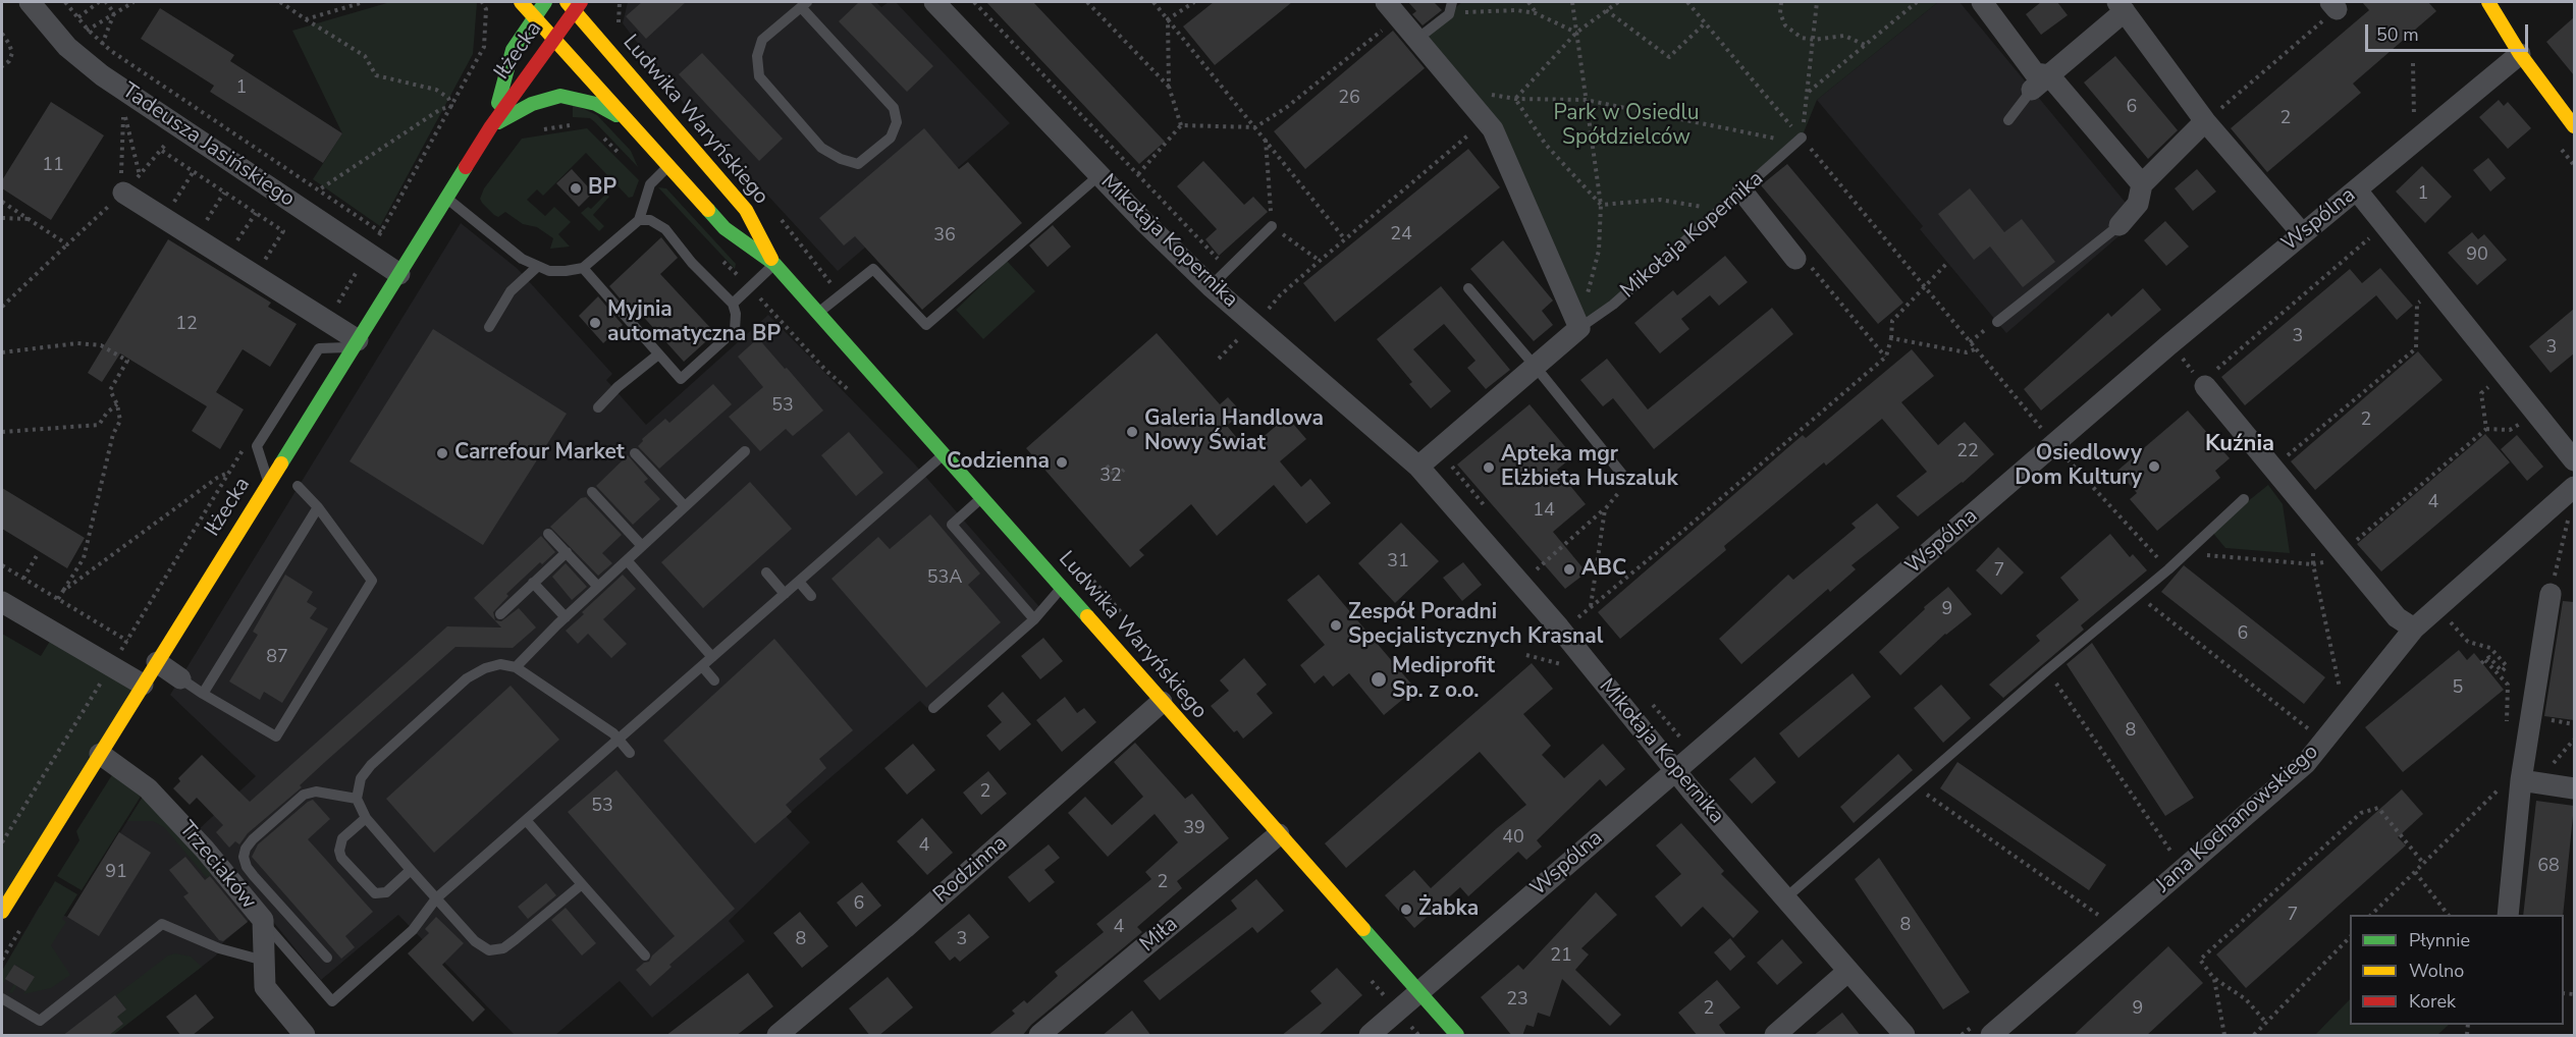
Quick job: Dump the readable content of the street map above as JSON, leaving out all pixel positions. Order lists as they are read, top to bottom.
{
  "streets": {
    "main road": ["Iłżecka", "Ludwika Waryńskiego"],
    "street": [
      "Tadeusza Jasińskiego",
      "Wspólna",
      "Mikołaja Kopernika",
      "Jana Kochanowskiego",
      "Trzeciaków",
      "Rodzinna",
      "Miła"
    ]
  },
  "crossings": [
    ["Iłżecka", "Ludwika Waryńskiego"],
    ["Iłżecka", "Tadeusza Jasińskiego"],
    ["Iłżecka", "Trzeciaków"],
    ["Ludwika Waryńskiego", "Wspólna"],
    ["Ludwika Waryńskiego", "Rodzinna"],
    ["Ludwika Waryńskiego", "Miła"],
    ["Wspólna", "Mikołaja Kopernika"]
  ],
  "districts": ["Kuźnia"],
  "parks": ["Park w Osiedlu Spółdzielców"],
  "places": [
    "BP",
    "Myjnia automatyczna BP",
    "Galeria Handlowa Nowy Świat",
    "Carrefour Market",
    "Codzienna",
    "Osiedlowy Dom Kultury",
    "Apteka mgr Elżbieta Huszaluk",
    "ABC",
    "Zespół Poradni Specjalistycznych Krasnal",
    "Mediprofit Sp. z o.o.",
    "Żabka"
  ],
  "house_numbers": [
    "1",
    "26",
    "6",
    "2",
    "11",
    "1",
    "24",
    "36",
    "90",
    "12",
    "3",
    "3",
    "53",
    "2",
    "22",
    "32",
    "4",
    "14",
    "31",
    "7",
    "53A",
    "9",
    "6",
    "87",
    "5",
    "8",
    "2",
    "53",
    "39",
    "40",
    "4",
    "68",
    "91",
    "2",
    "6",
    "7",
    "8",
    "4",
    "8",
    "3",
    "21",
    "23",
    "2",
    "9"
  ],
  "legend": ["Płynnie", "Wolno", "Korek"],
  "scale_bar": "50 m"
}
